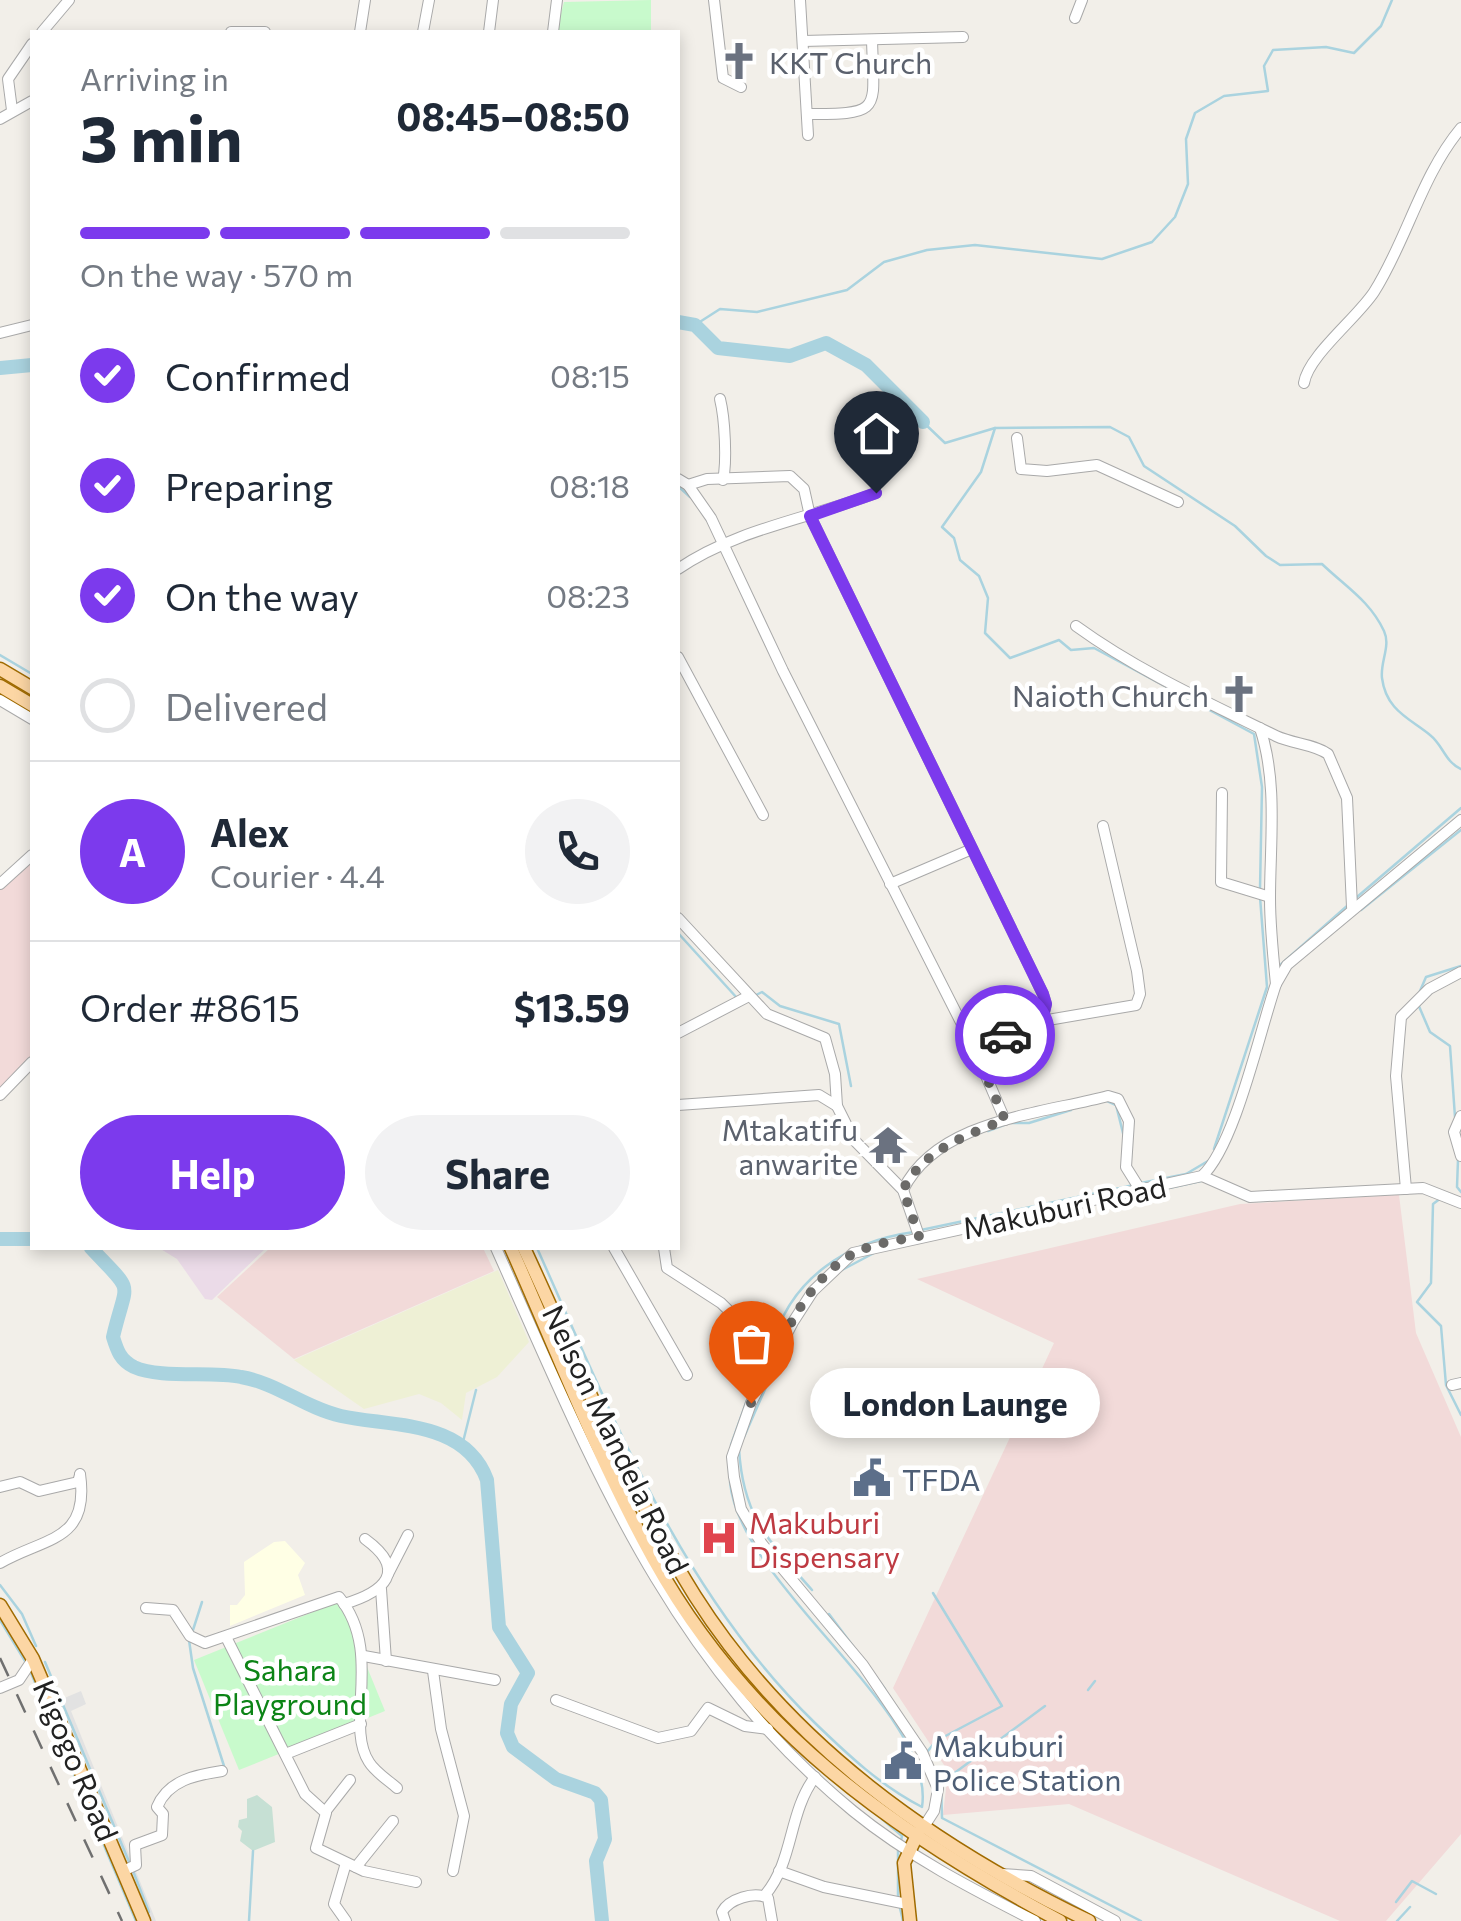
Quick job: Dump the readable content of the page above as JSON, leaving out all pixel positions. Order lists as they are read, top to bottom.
{
  "streets": {
    "main road": ["Nelson Mandela Road", "Kigogo Road"],
    "street": ["Makuburi Road"]
  },
  "crossings": [
    ["Makuburi Road", "Nelson Mandela Road"]
  ],
  "parks": ["Sahara Playground"],
  "places": {
    "church": ["KKT Church", "Naioth Church"],
    "temple": ["Mtakatifu anwarite"],
    "other": ["London Launge"],
    "public building": ["TFDA", "Makuburi Police Station"],
    "hospital": ["Makuburi Dispensary"]
  },
  "page": {
    "heading": ["3 min", "Arriving in", "08:45–08:50"],
    "panel": [
      "Alex",
      "Courier · 4.4",
      "Order #8615",
      "$13.59"
    ],
    "bar": "On the way · 570 m",
    "list": [
      ["Confirmed", "08:15"],
      ["Preparing", "08:18"],
      ["On the way", "08:23"],
      "Delivered"
    ],
    "round": "A",
    "buttons": ["Help", "Share"],
    "bubble": "London Launge"
  }
}
